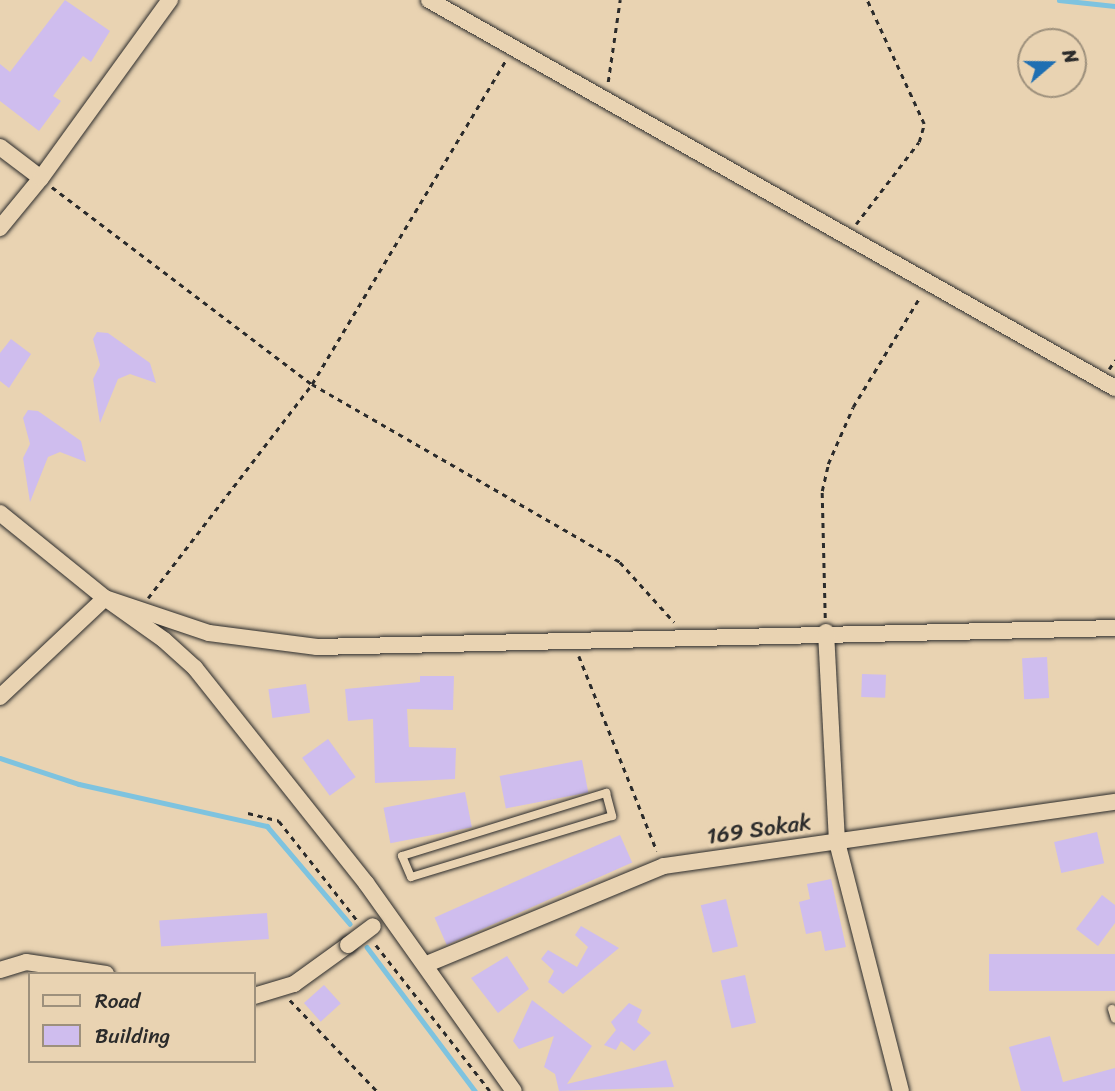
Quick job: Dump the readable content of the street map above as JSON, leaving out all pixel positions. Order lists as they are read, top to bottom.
{
  "streets": {
    "street": ["169 Sokak"]
  },
  "legend": ["Road", "Building"],
  "north": "right"
}
